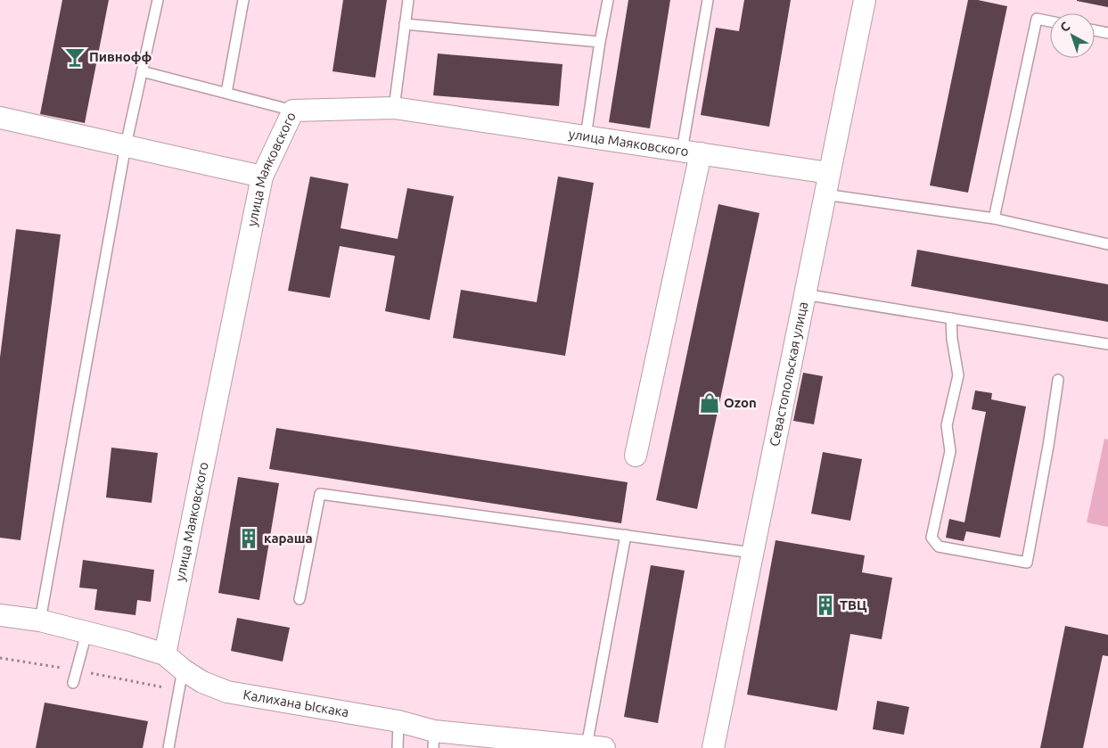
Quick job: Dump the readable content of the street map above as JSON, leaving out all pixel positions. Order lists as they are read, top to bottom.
{
  "streets": {
    "street": ["улица Маяковского", "Севастопольская улица", "Калихана Ыскака"]
  },
  "crossings": [
    ["улица Маяковского", "Севастопольская улица"],
    ["улица Маяковского", "Калихана Ыскака"]
  ],
  "places": {
    "bar": ["Пивнофф"],
    "shop": ["Ozon"],
    "building": ["караша", "ТВЦ"]
  },
  "north": "top left"
}
